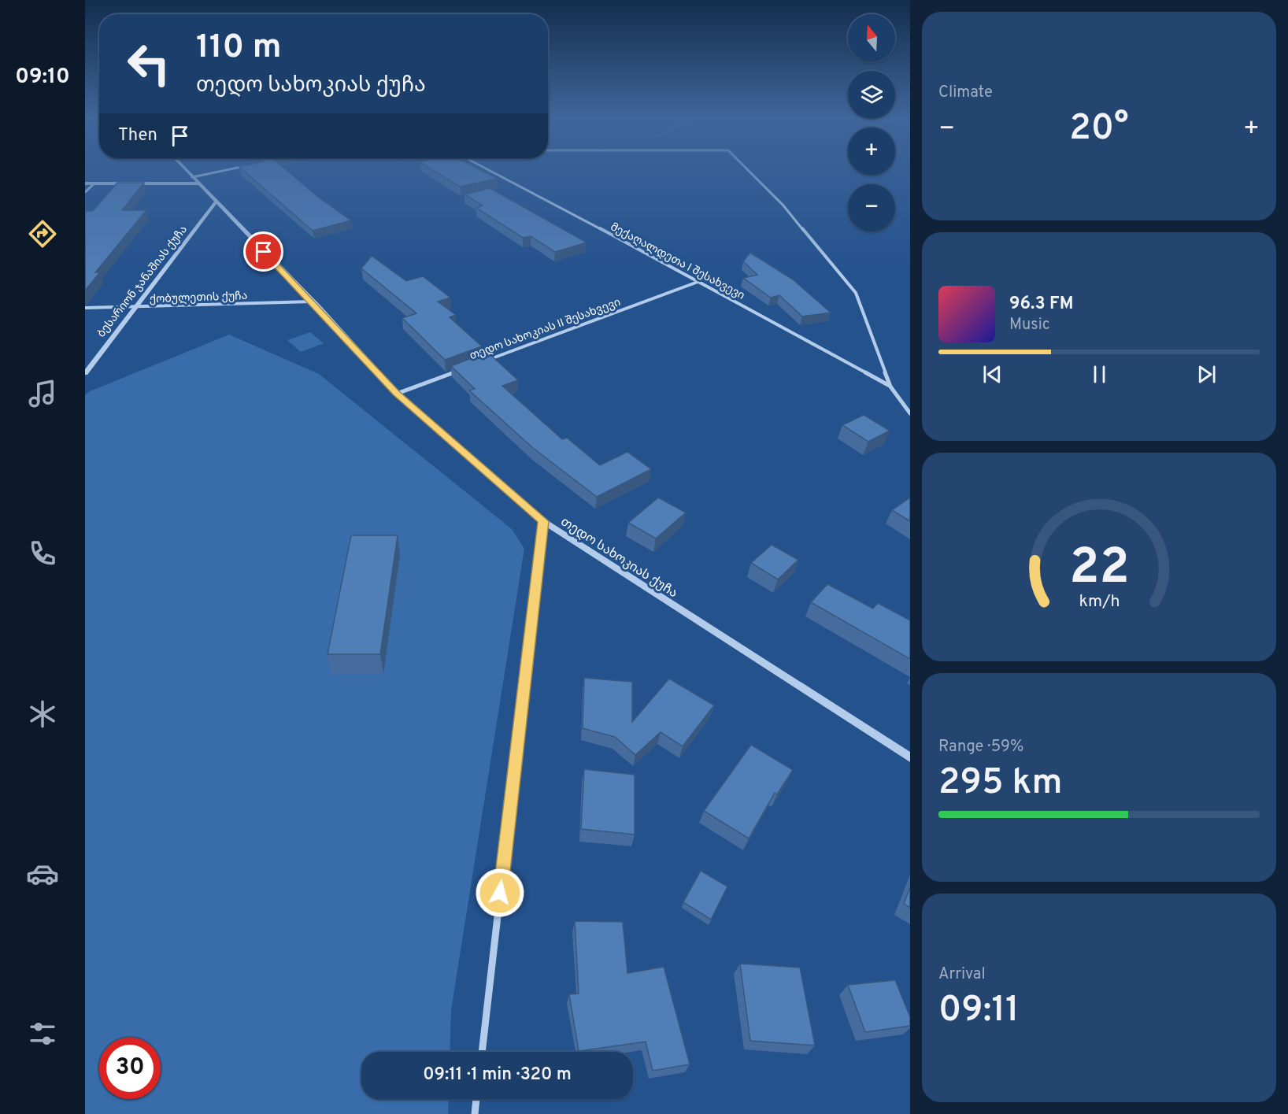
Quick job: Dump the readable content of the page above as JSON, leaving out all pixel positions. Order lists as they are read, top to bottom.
{
  "streets": {
    "street": [
      "მექაღალდეთა I შესახვევი",
      "ბესარიონ ჯანაშიას ქუჩა",
      "ქობულეთის ქუჩა",
      "თედო სახოკიას II შესახვევი",
      "თედო სახოკიას ქუჩა"
    ]
  },
  "crossings": [
    ["მექაღალდეთა I შესახვევი", "თედო სახოკიას II შესახვევი"],
    ["ბესარიონ ჯანაშიას ქუჩა", "ქობულეთის ქუჩა"],
    ["ბესარიონ ჯანაშიას ქუჩა", "თედო სახოკიას ქუჩა"],
    ["ქობულეთის ქუჩა", "თედო სახოკიას ქუჩა"],
    ["თედო სახოკიას II შესახვევი", "თედო სახოკიას ქუჩა"]
  ],
  "north": "top",
  "page": {
    "tabs": "09:10",
    "tile": [
      "Climate",
      ["Range · 59%", "295 km"],
      ["Arrival", "09:11"]
    ],
    "map_buttons": ["+", "−"],
    "turn": ["110 m", "თედო სახოკიას ქუჩა"],
    "heat": ["−", "20°", "+"],
    "then": "Then",
    "song": ["96.3 FM", "Music"],
    "limit": "30",
    "trip": "09:11 · 1 min · 320 m",
    "gauge": ["22", "km/h"]
  }
}
